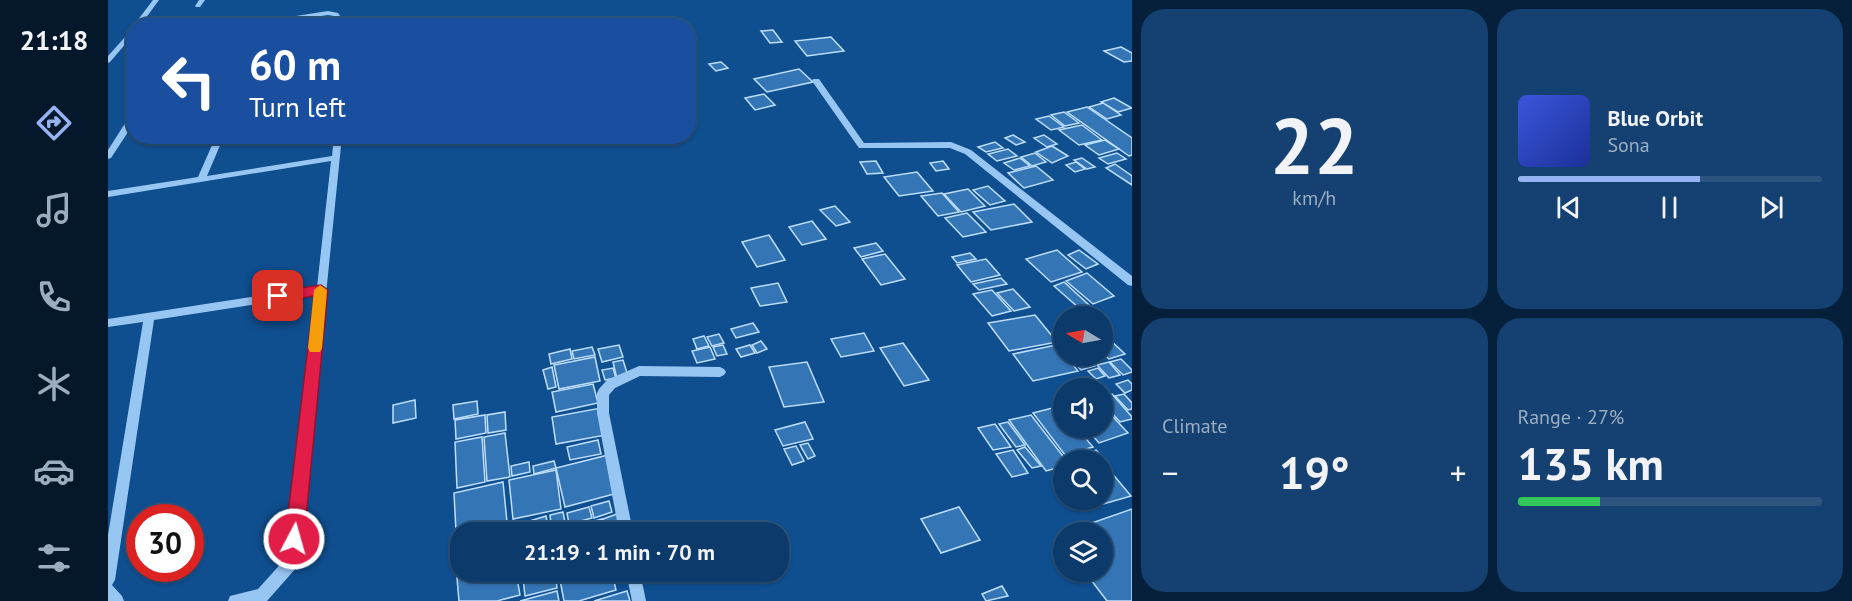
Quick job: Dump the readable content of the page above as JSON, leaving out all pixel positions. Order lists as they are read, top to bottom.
{
  "north": "left",
  "page": {
    "tabs": "21:18",
    "tile": [
      ["22", "km/h"],
      "Climate",
      ["Range · 27%", "135 km"]
    ],
    "turn": ["60 m", "Turn left"],
    "song": ["Blue Orbit", "Sona"],
    "heat": ["−", "19°", "+"],
    "limit": "30",
    "trip": "21:19 · 1 min · 70 m"
  }
}
